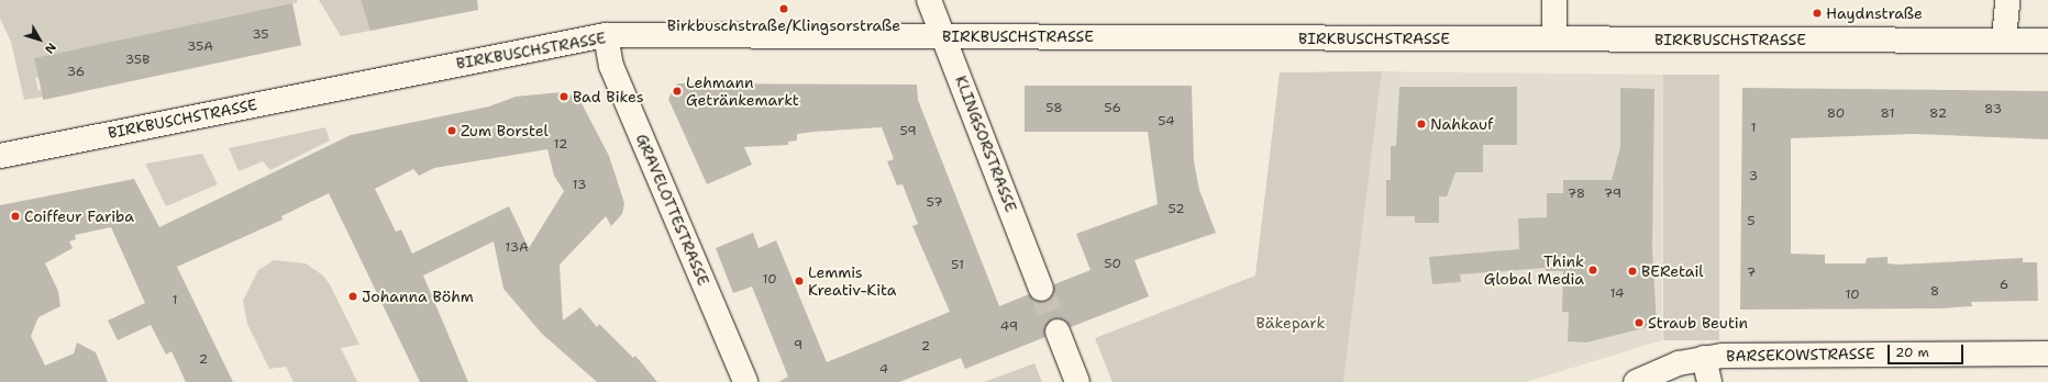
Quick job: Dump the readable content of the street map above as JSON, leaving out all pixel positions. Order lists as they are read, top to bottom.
{
  "streets": {
    "street": [
      "BIRKBUSCHSTRASSE",
      "KLINGSORSTRASSE",
      "GRAVELOTTESTRASSE",
      "BARSEKOWSTRASSE"
    ]
  },
  "crossings": [
    ["BIRKBUSCHSTRASSE", "KLINGSORSTRASSE"],
    ["BIRKBUSCHSTRASSE", "GRAVELOTTESTRASSE"]
  ],
  "parks": ["Bäkepark"],
  "places": [
    "Birkbuschstraße/Klingsorstraße",
    "Haydnstraße",
    "Lehmann Getränkemarkt",
    "Bad Bikes",
    "Nahkauf",
    "Zum Borstel",
    "Coiffeur Fariba",
    "Think Global Media",
    "BERetail",
    "Lemmis Kreativ-Kita",
    "Johanna Böhm",
    "Straub Beutin"
  ],
  "house_numbers": [
    "35",
    "35A",
    "35B",
    "36",
    "58",
    "56",
    "83",
    "80",
    "81",
    "82",
    "54",
    "1",
    "59",
    "12",
    "3",
    "13",
    "78",
    "79",
    "57",
    "52",
    "5",
    "13A",
    "50",
    "51",
    "7",
    "10",
    "6",
    "8",
    "14",
    "10",
    "1",
    "49",
    "9",
    "2",
    "2",
    "4"
  ],
  "scale_bar": "20 m",
  "north": "bottom right"
}
